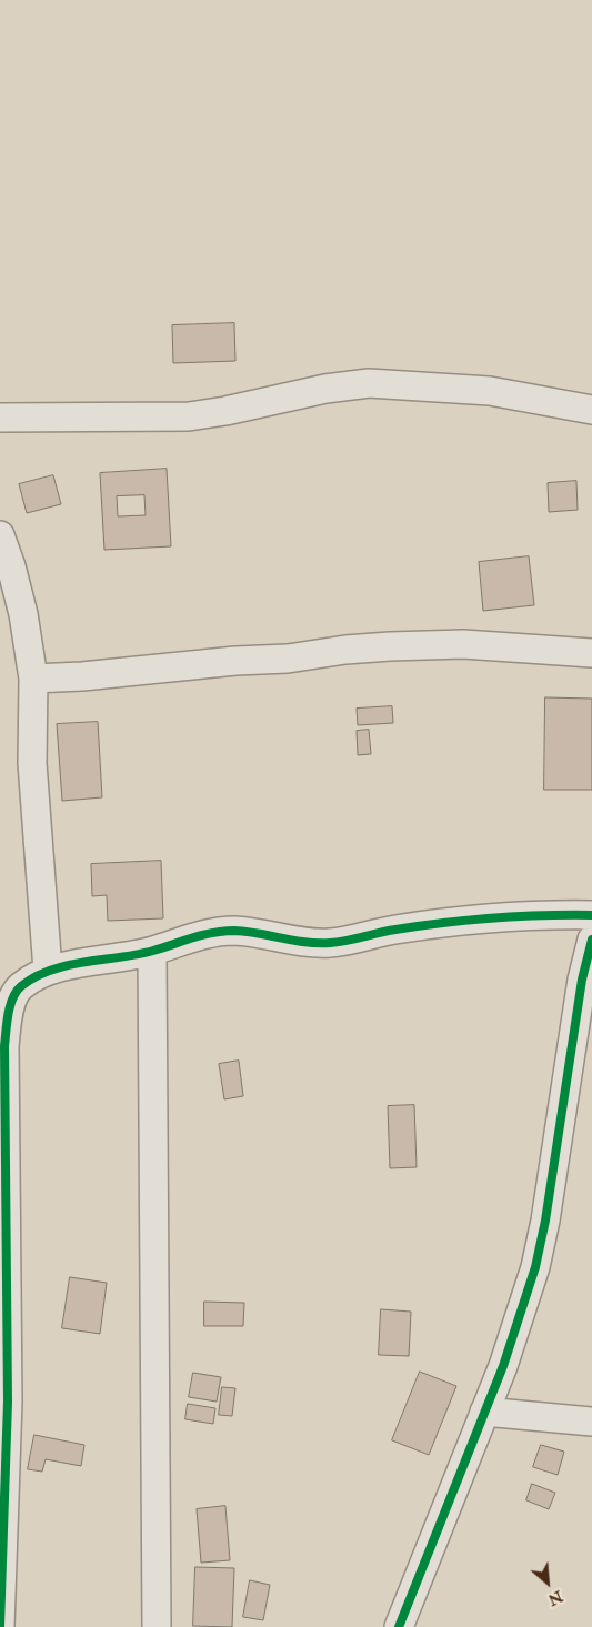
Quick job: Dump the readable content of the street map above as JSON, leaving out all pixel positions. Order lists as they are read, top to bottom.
{
  "north": "bottom right"
}
